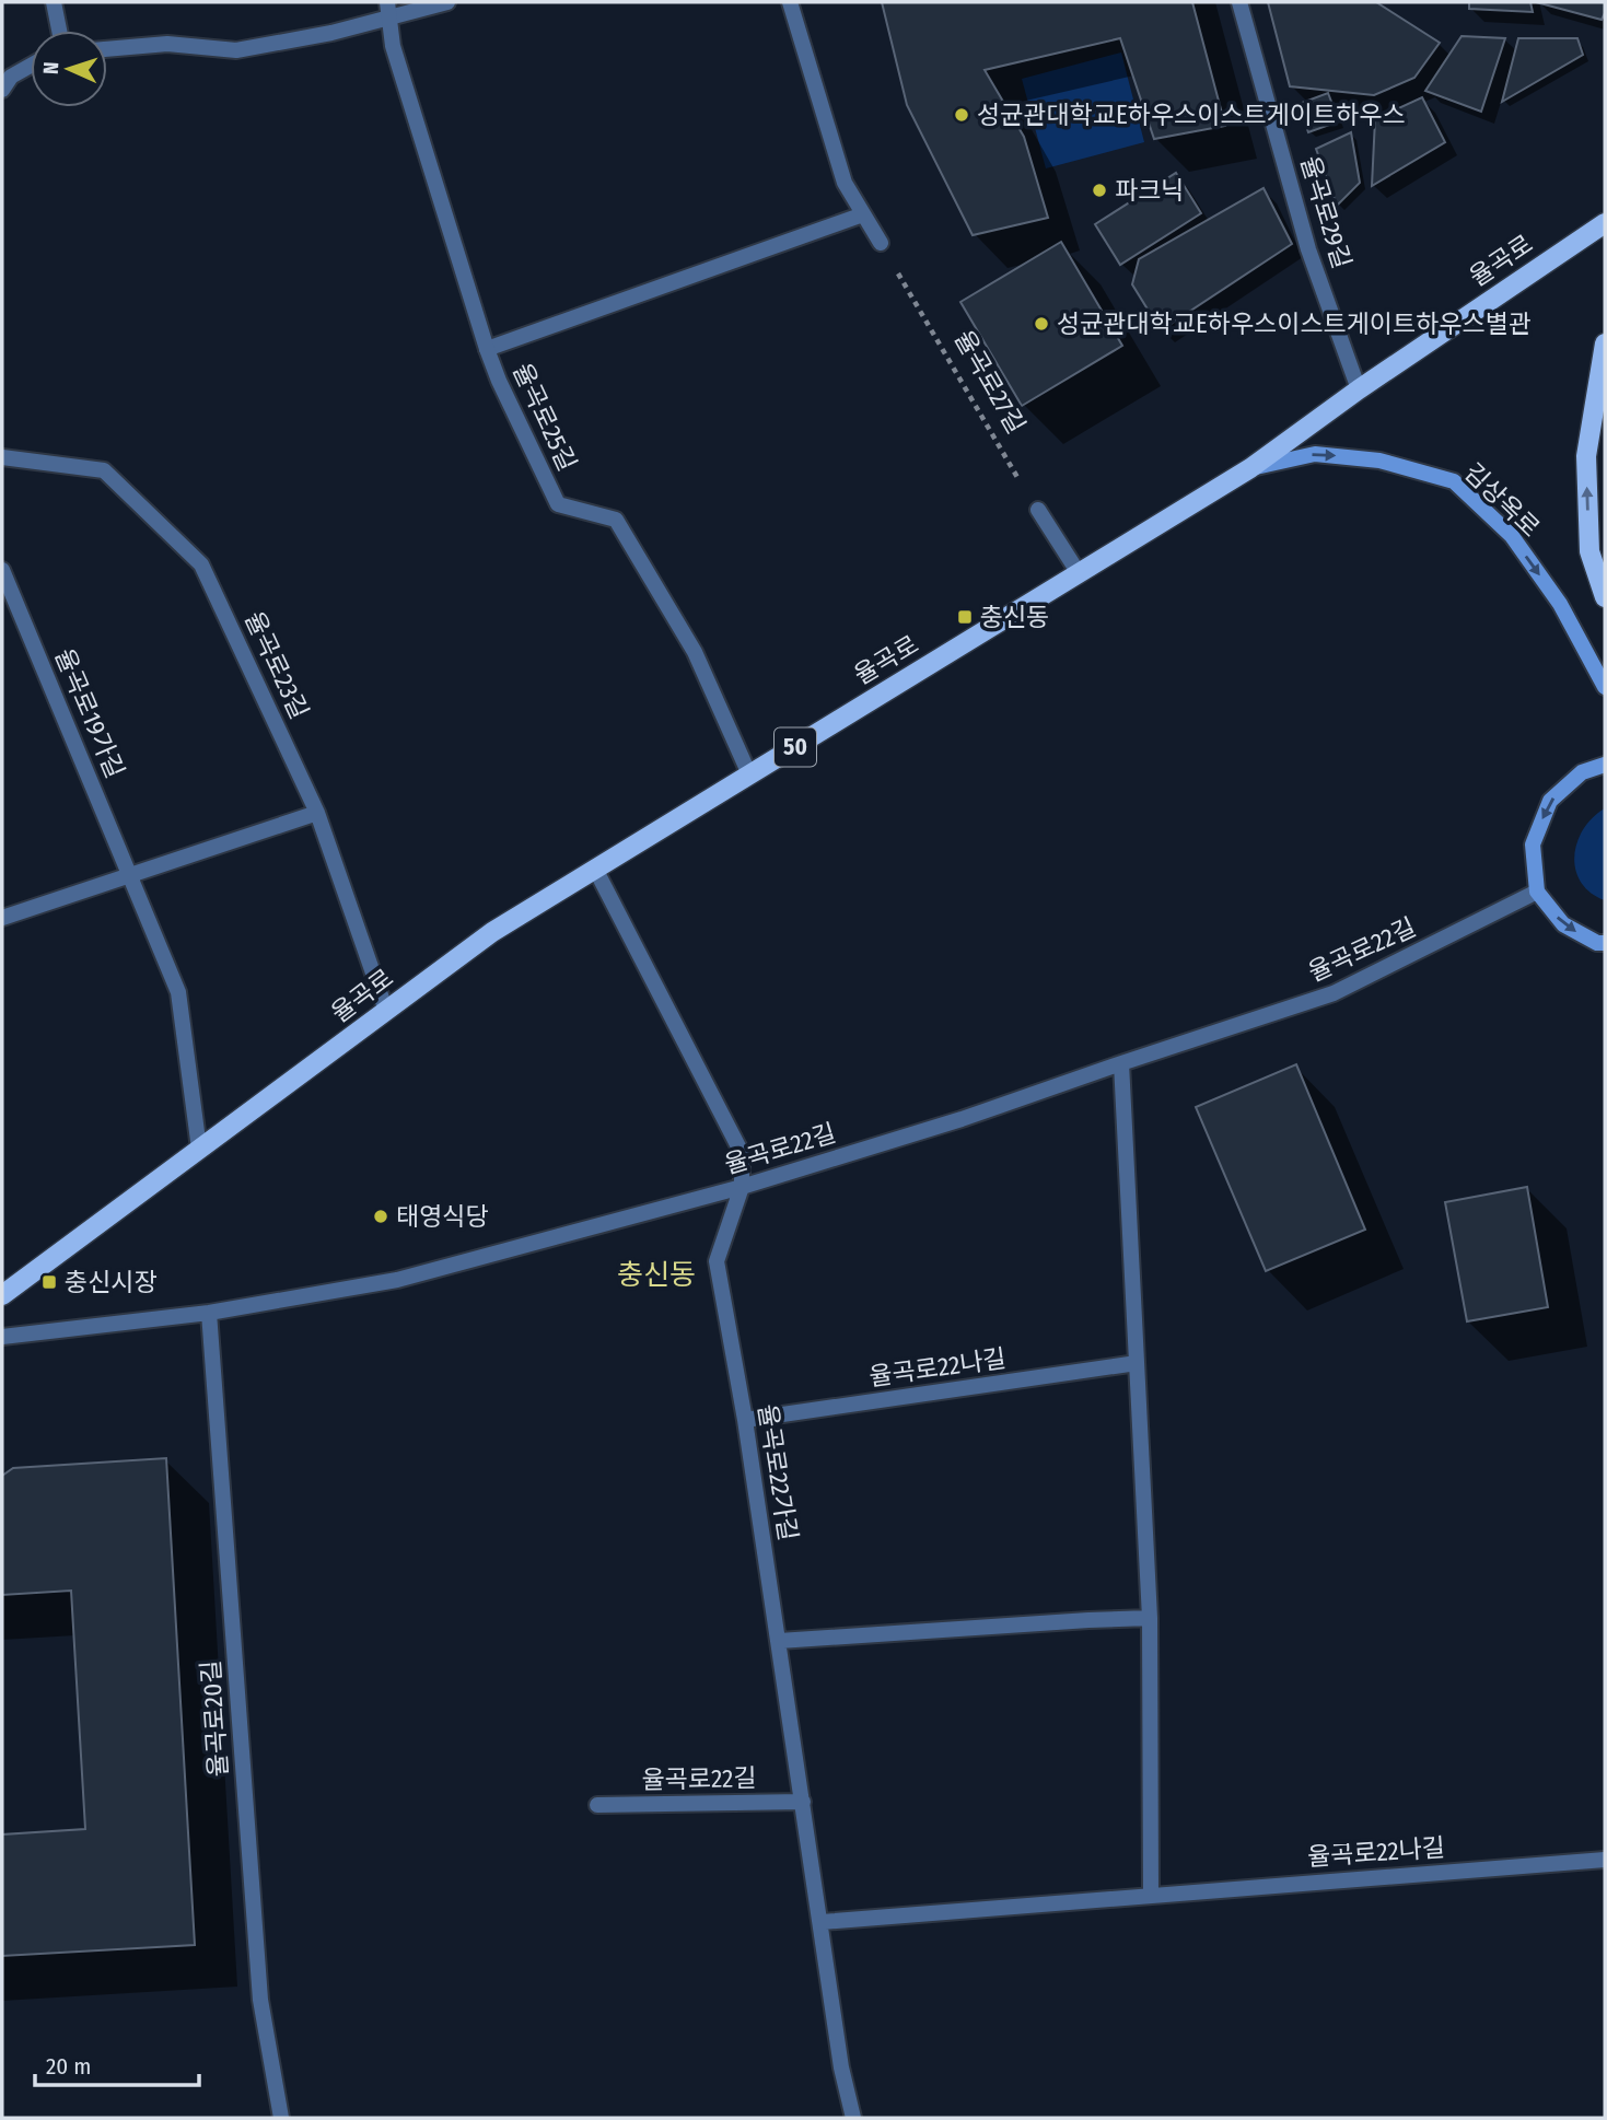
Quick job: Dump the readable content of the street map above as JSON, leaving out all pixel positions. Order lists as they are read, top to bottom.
{
  "streets": {
    "main road": ["율곡로", "50"],
    "street": [
      "율곡로29길",
      "율곡로25길",
      "김상옥로",
      "율곡로23길",
      "율곡로19가길",
      "율곡로22길",
      "율곡로22나길",
      "율곡로22가길",
      "율곡로20길"
    ],
    "path": ["율곡로27길"]
  },
  "crossings": [
    ["율곡로29길", "율곡로"],
    ["율곡로", "율곡로25길"],
    ["율곡로", "김상옥로"],
    ["율곡로", "율곡로23길"],
    ["율곡로", "율곡로22가길"],
    ["율곡로22길", "율곡로22가길"],
    ["율곡로22길", "율곡로20길"],
    ["율곡로22나길", "율곡로22가길"]
  ],
  "one_way": ["김상옥로"],
  "districts": ["충신동"],
  "places": {
    "other": [
      "성균관대학교E하우스이스트게이트하우스",
      "파크닉",
      "성균관대학교E하우스이스트게이트하우스별관",
      "태영식당"
    ],
    "transit": ["충신동", "충신시장"]
  },
  "scale_bar": "20 m",
  "north": "left"
}
